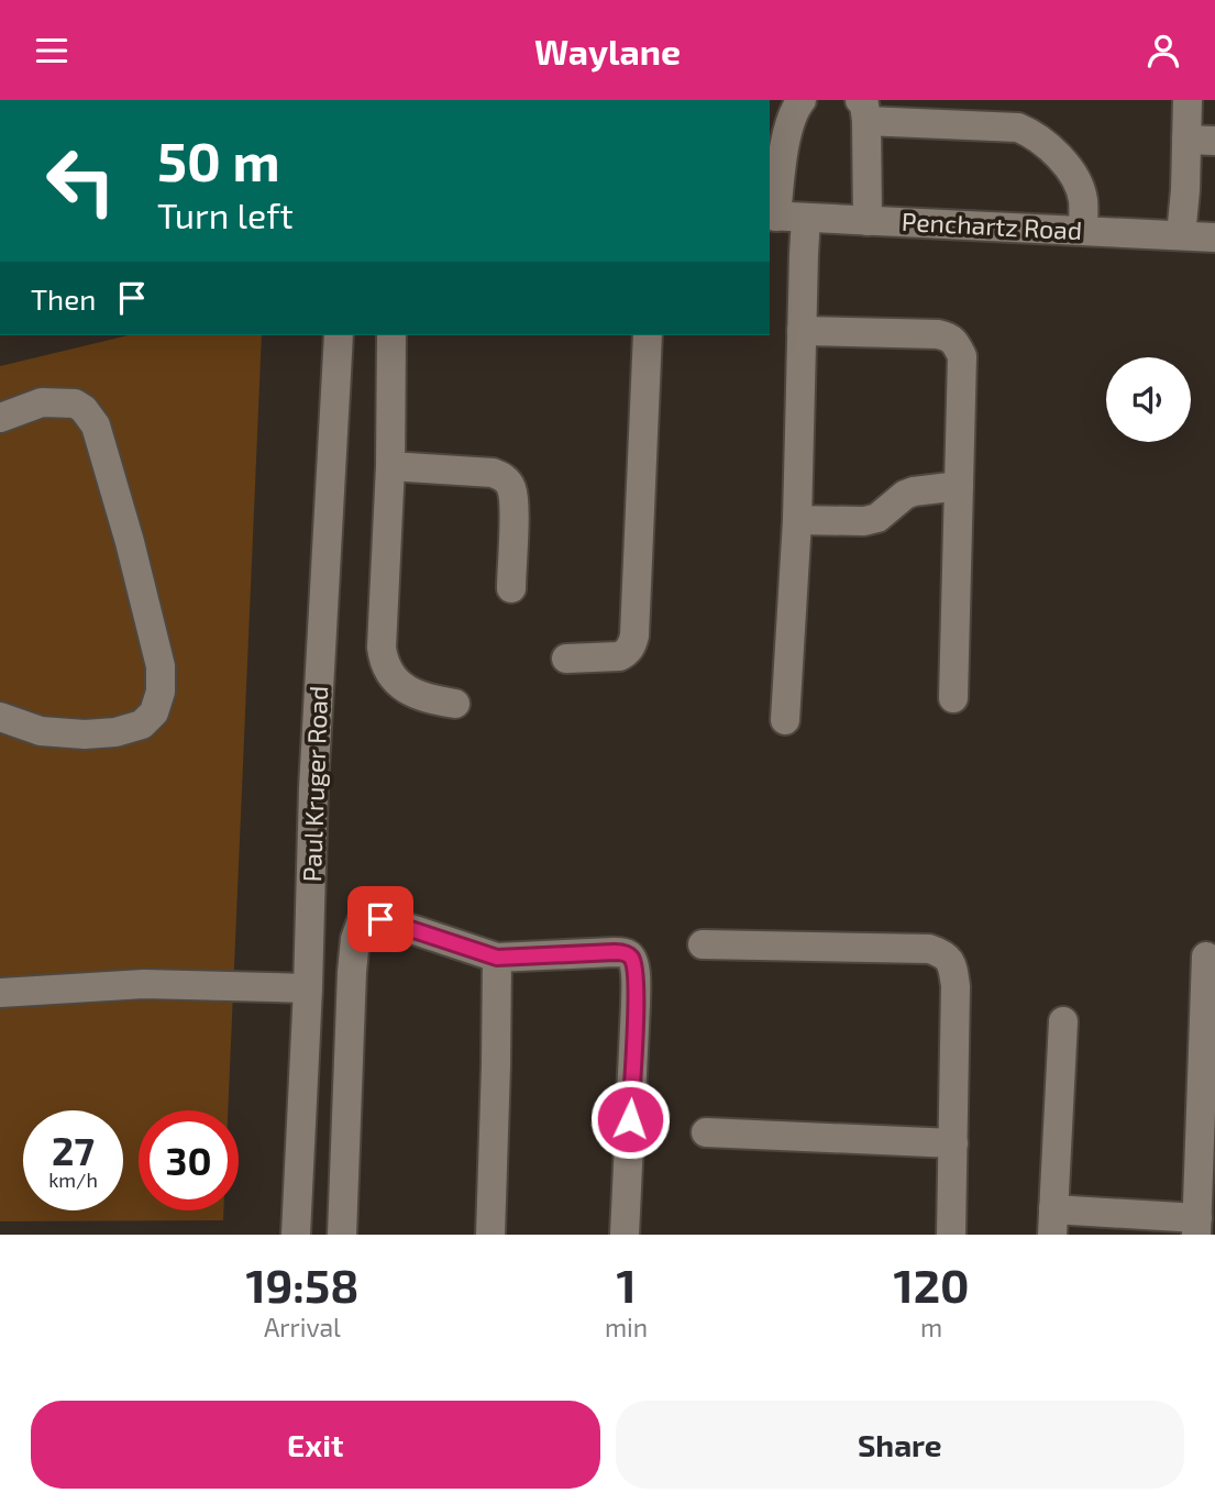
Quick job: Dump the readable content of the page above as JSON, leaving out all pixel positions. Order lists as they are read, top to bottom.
{
  "streets": {
    "street": ["Penchartz Road", "Paul Kruger Road"]
  },
  "page": {
    "header": "Waylane",
    "turn": ["50 m", "Turn left"],
    "then": "Then",
    "speed": "27 km/h",
    "limit": "30",
    "eta": [
      "19:58",
      "Arrival",
      "1",
      "min",
      "120",
      "m"
    ],
    "buttons": ["Exit", "Share"]
  }
}
